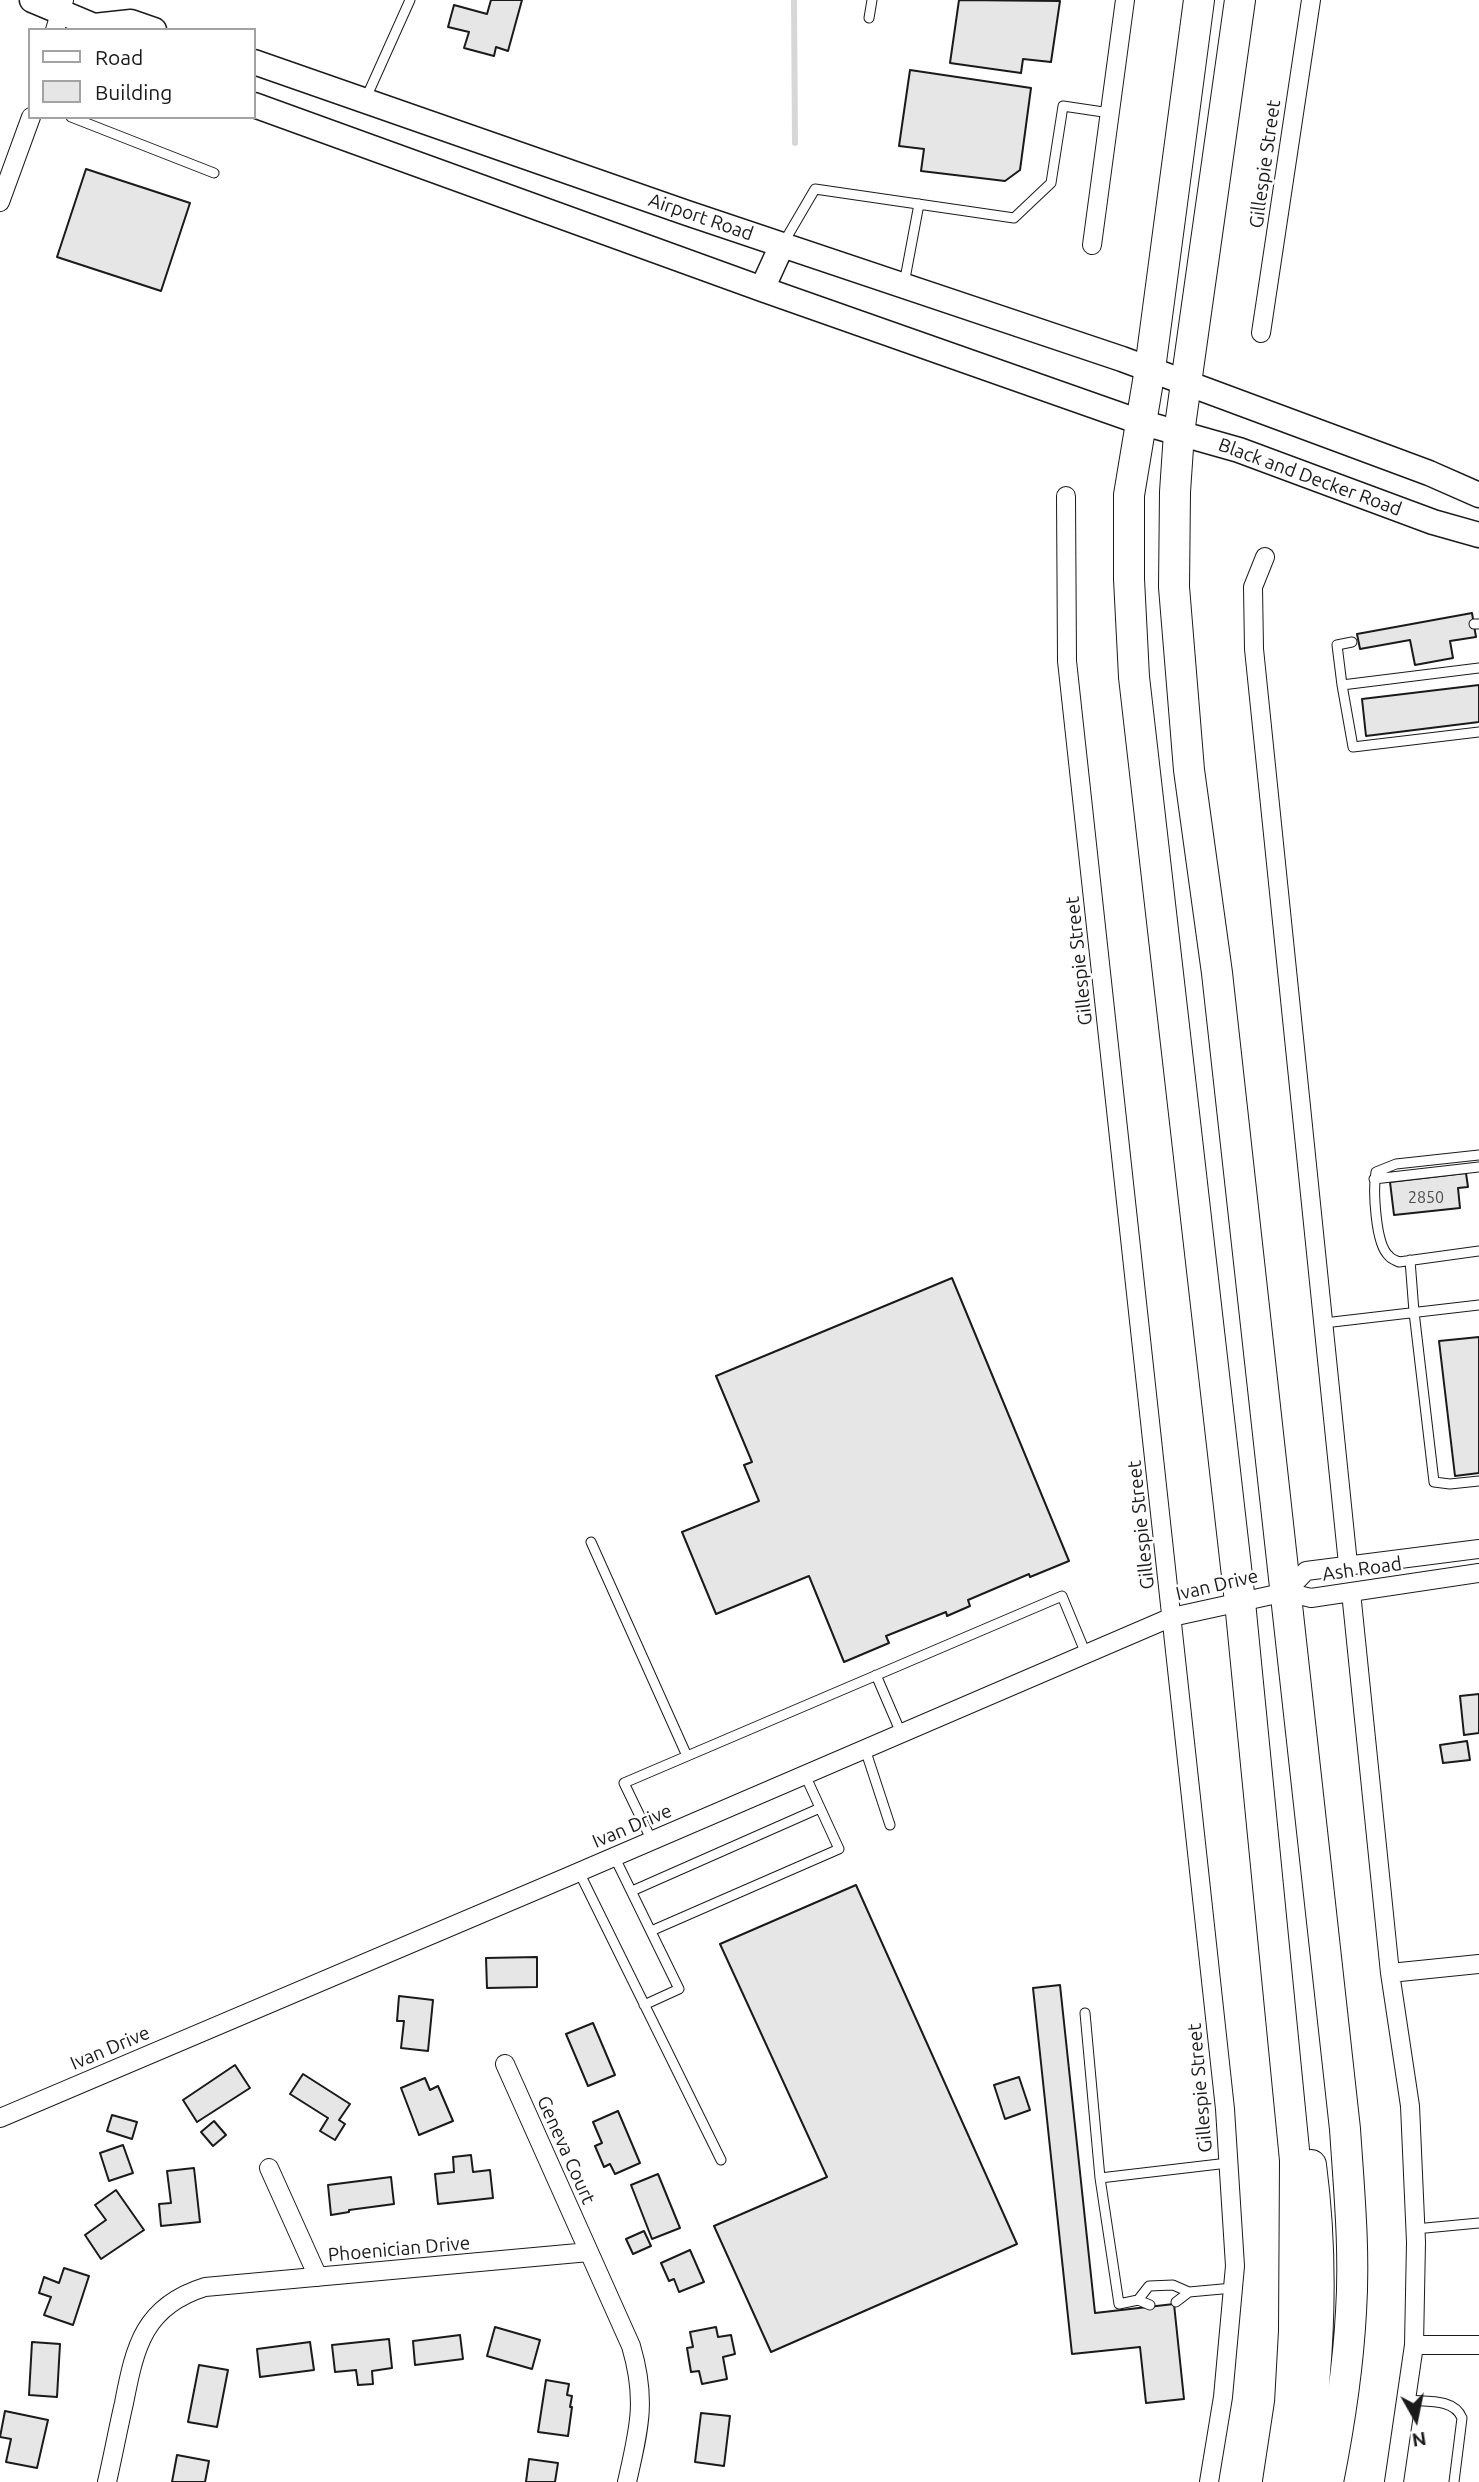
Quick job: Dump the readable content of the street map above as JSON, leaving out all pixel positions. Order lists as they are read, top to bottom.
{
  "streets": {
    "main road": ["Airport Road", "Black and Decker Road"],
    "street": [
      "Gillespie Street",
      "Ash Road",
      "Ivan Drive",
      "Geneva Court",
      "Phoenician Drive"
    ]
  },
  "crossings": [
    ["Gillespie Street", "Ivan Drive"],
    ["Ash Road", "Ivan Drive"],
    ["Geneva Court", "Phoenician Drive"]
  ],
  "house_numbers": ["2850"],
  "legend": ["Road", "Building"],
  "north": "bottom"
}
